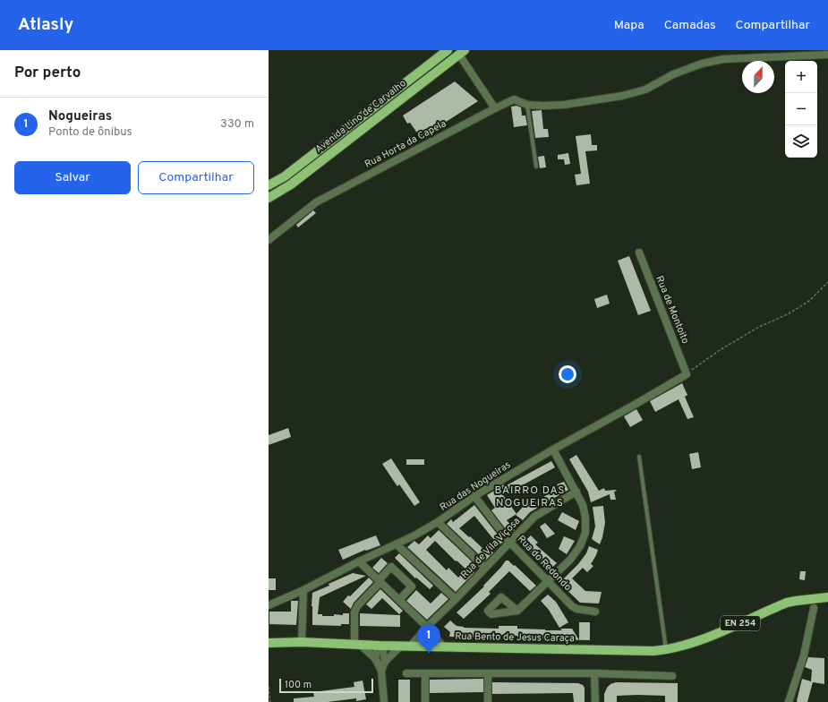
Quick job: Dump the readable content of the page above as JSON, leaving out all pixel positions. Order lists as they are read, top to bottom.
{
  "streets": {
    "main road": ["Avenida Lino de Carvalho", "EN 254", "Rua Bento de Jesus Caraça"],
    "street": [
      "Rua Horta da Capela",
      "Rua de Montoito",
      "Rua das Nogueiras",
      "Rua de Vila Viçosa",
      "Rua do Redondo"
    ]
  },
  "crossings": [
    ["Rua de Montoito", "Rua das Nogueiras"],
    ["Rua das Nogueiras", "Rua do Redondo"],
    ["Rua de Vila Viçosa", "Rua do Redondo"],
    ["Rua de Vila Viçosa", "Rua Bento de Jesus Caraça"],
    ["EN 254", "Rua Bento de Jesus Caraça"]
  ],
  "districts": ["BAIRRO DAS NOGUEIRAS"],
  "scale_bar": "100 m",
  "north": "top",
  "page": {
    "header": "Atlasly",
    "nav": ["Mapa", "Camadas", "Compartilhar"],
    "heading": "Por perto",
    "map_buttons": ["+", "−"],
    "list": [
      {
        "mark": "1",
        "name": "Nogueiras",
        "note": "Ponto de ônibus",
        "value": "330 m"
      }
    ],
    "buttons": ["Salvar", "Compartilhar"],
    "pins": "1",
    "scale": "100 m"
  }
}
